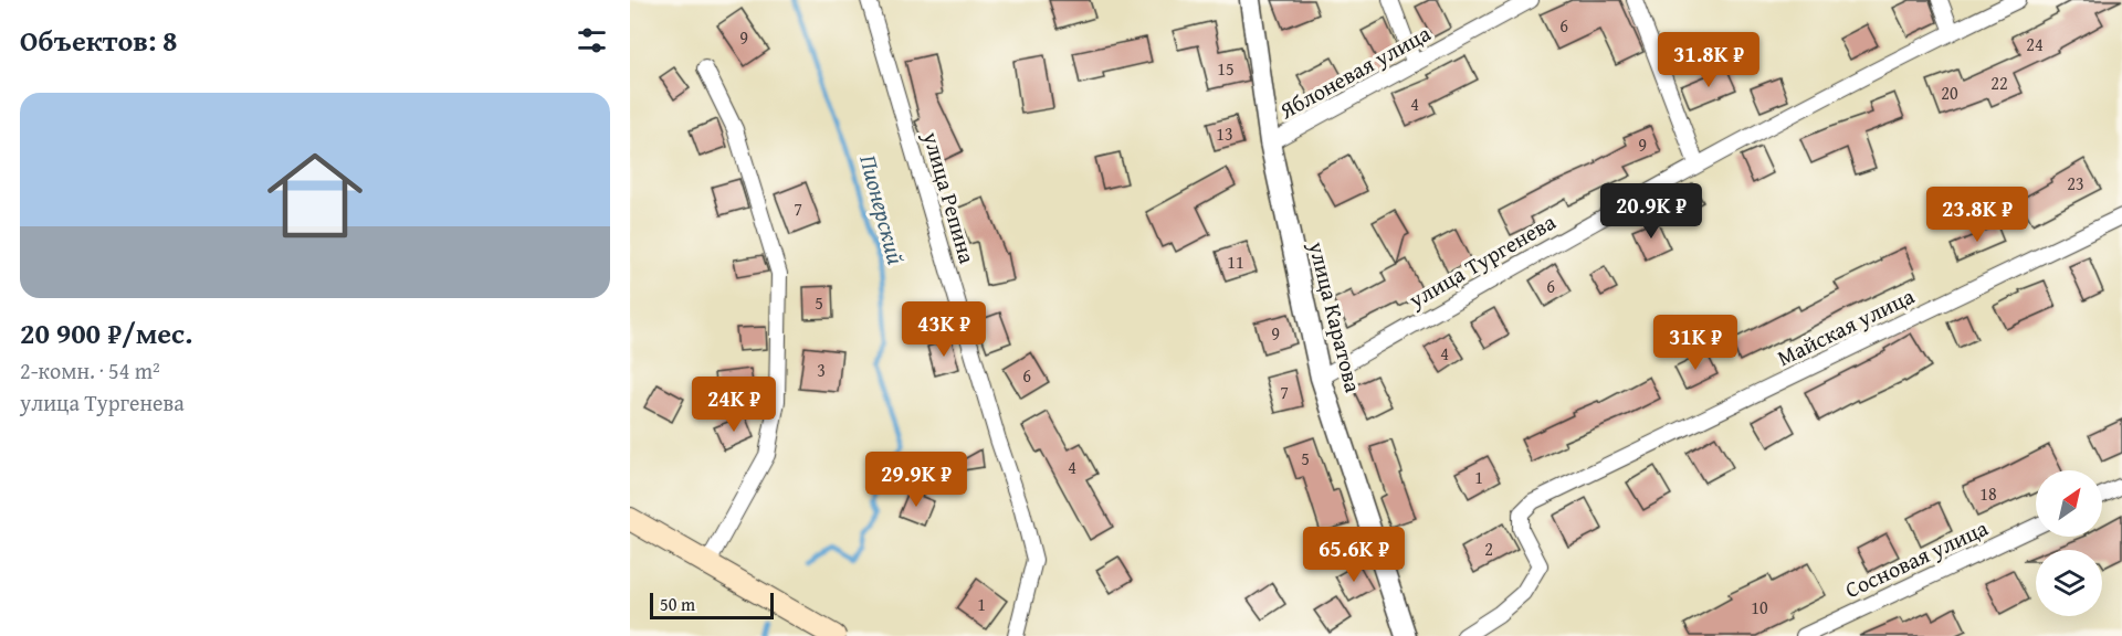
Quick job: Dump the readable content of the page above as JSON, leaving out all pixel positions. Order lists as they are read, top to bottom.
{
  "streets": {
    "street": [
      "Яблоневая улица",
      "улица Репина",
      "улица Тургенева",
      "улица Каратова",
      "Майская улица",
      "Сосновая улица"
    ]
  },
  "crossings": [
    ["Яблоневая улица", "улица Каратова"],
    ["улица Тургенева", "улица Каратова"]
  ],
  "water": ["Пионерский"],
  "house_numbers": [
    "6",
    "9",
    "24",
    "15",
    "22",
    "20",
    "4",
    "13",
    "9",
    "23",
    "7",
    "11",
    "6",
    "5",
    "9",
    "4",
    "3",
    "6",
    "7",
    "5",
    "4",
    "1",
    "18",
    "2",
    "1",
    "10"
  ],
  "scale_bar": "50 m",
  "north": "top right",
  "page": {
    "heading": "Объектов: 8",
    "price": [
      "31.8K ₽",
      "20.9K ₽",
      "23.8K ₽",
      "43K ₽",
      "31K ₽",
      "24K ₽",
      "29.9K ₽",
      "65.6K ₽"
    ],
    "list": [
      {
        "name": "20 900 ₽/мес.",
        "note": "2-комн. · 54 m² · улица Тургенева"
      }
    ],
    "scale": "50 m"
  }
}
